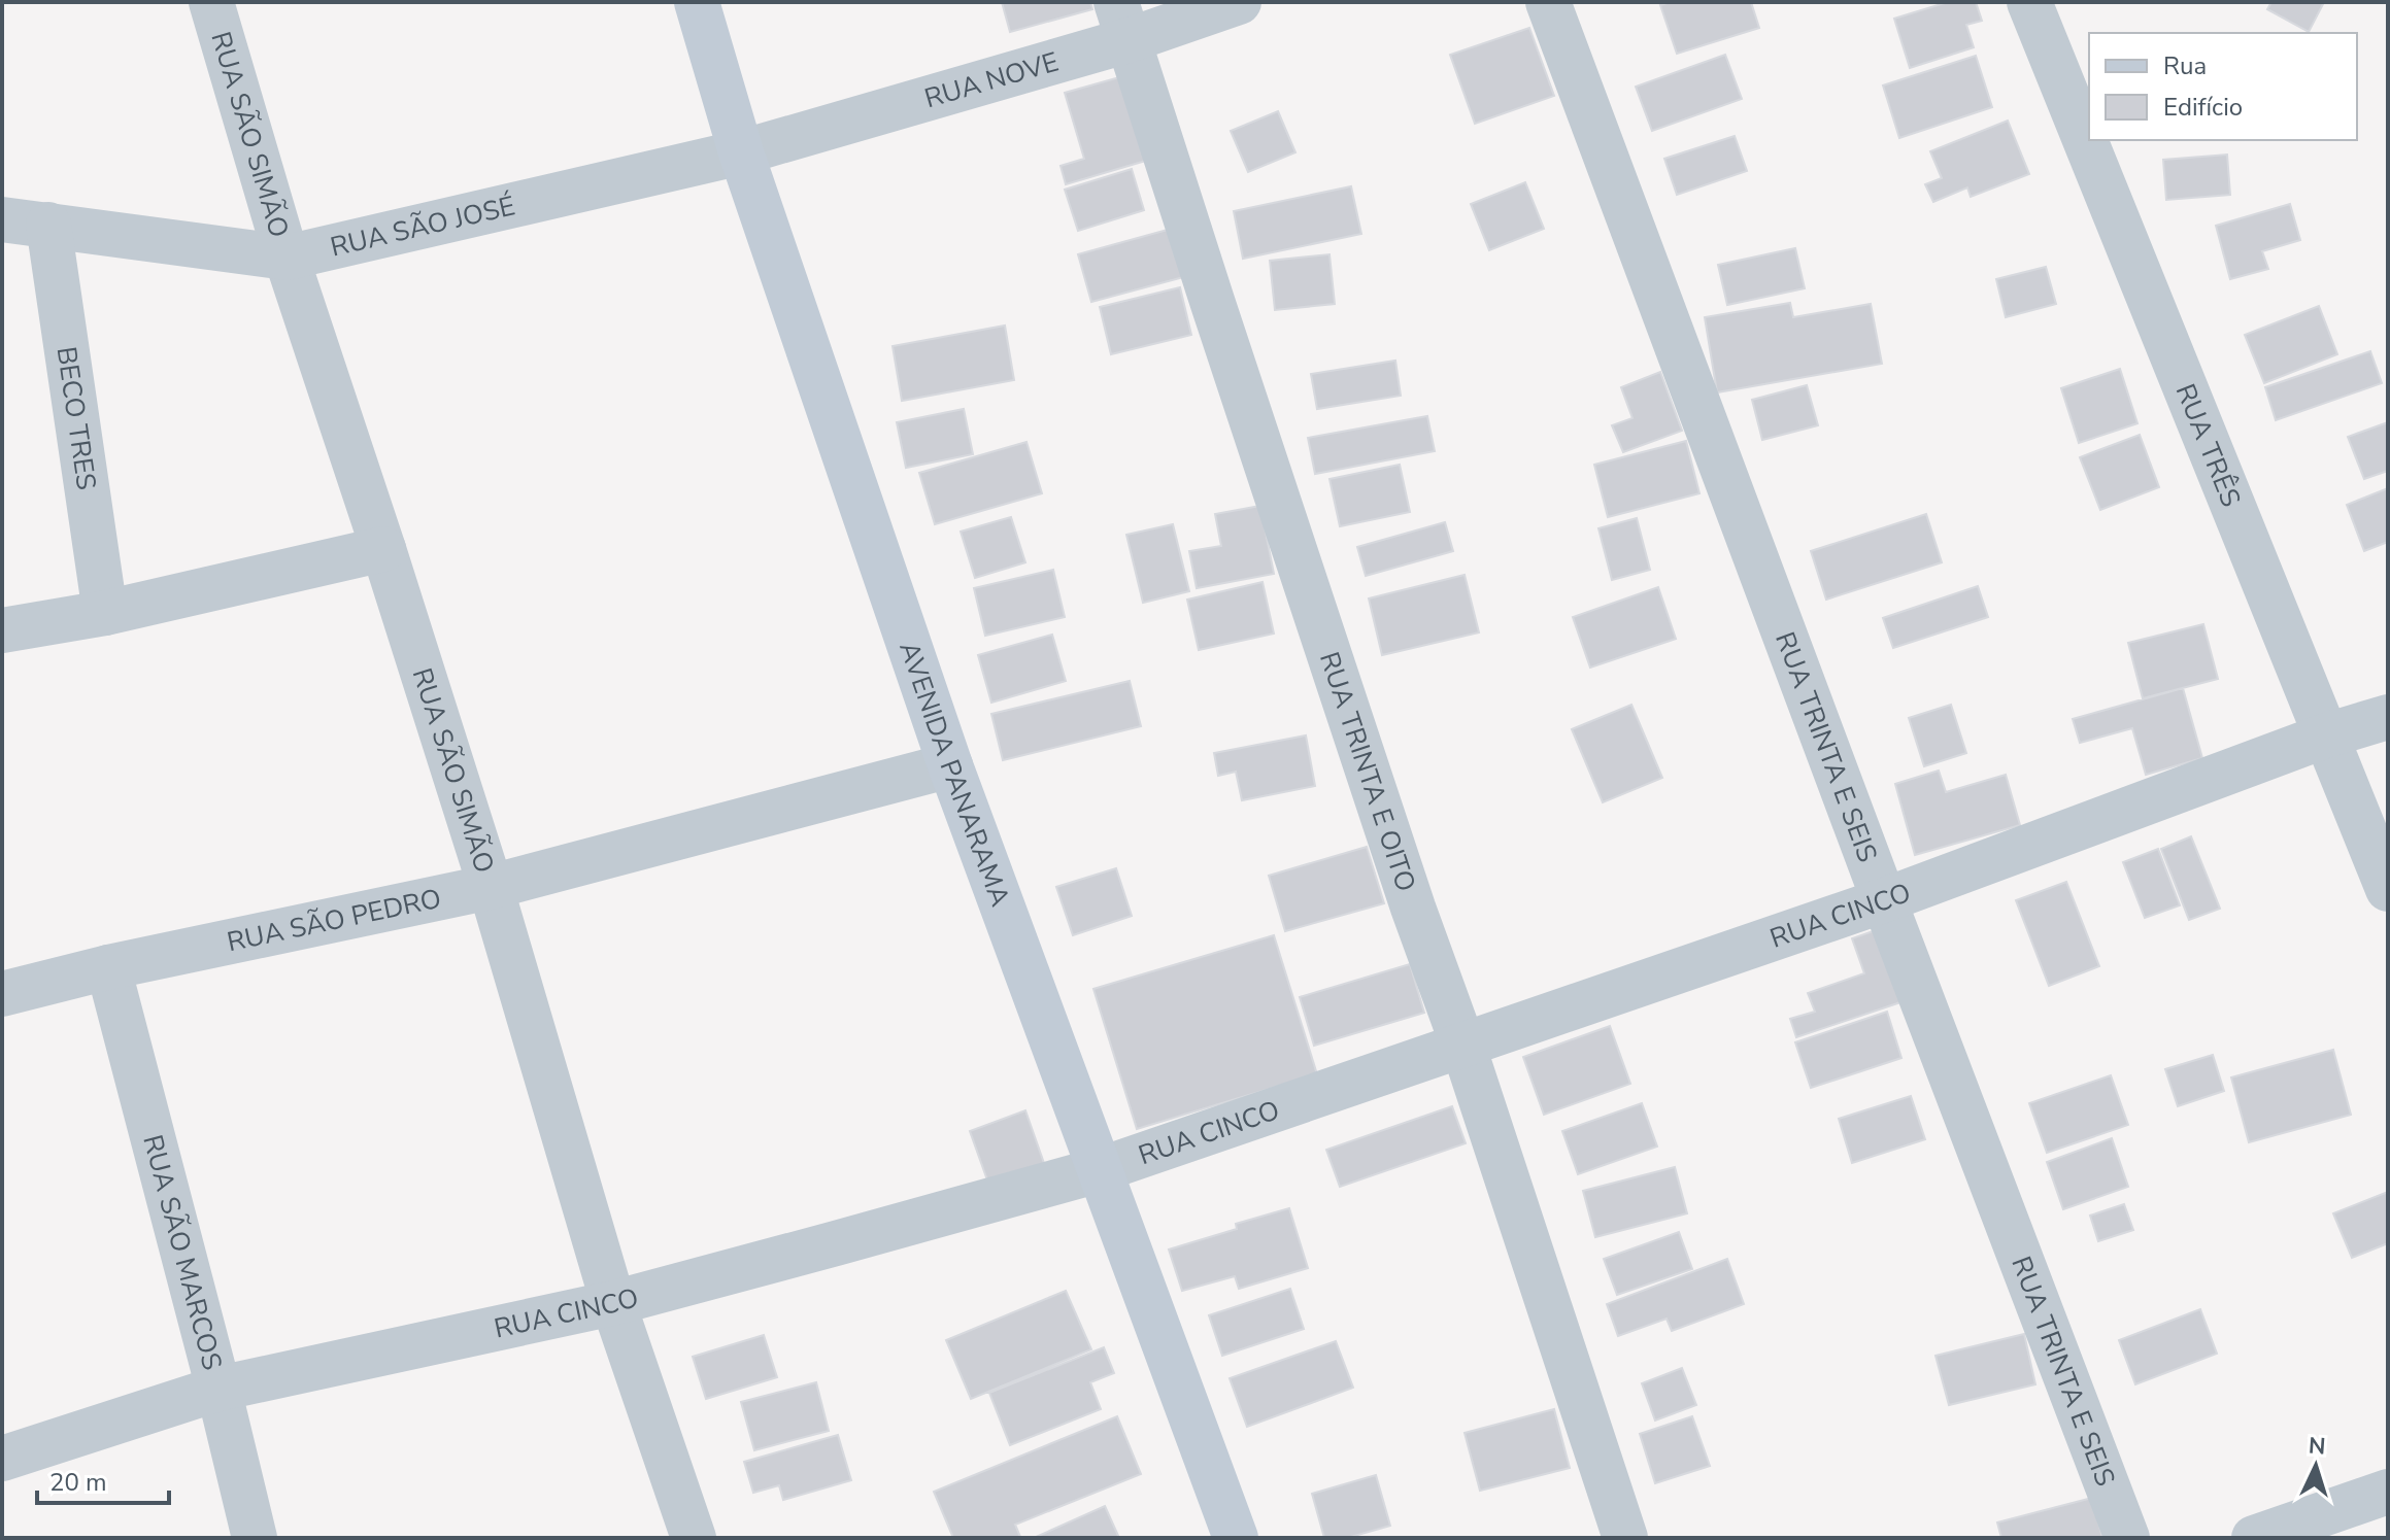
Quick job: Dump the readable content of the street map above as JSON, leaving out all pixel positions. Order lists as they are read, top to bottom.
{
  "streets": {
    "street": [
      "RUA NOVE",
      "RUA SÃO SIMÃO",
      "RUA SÃO JOSÉ",
      "BECO TRES",
      "RUA TRÊS",
      "RUA TRINTA E SEIS",
      "RUA TRINTA E OITO",
      "AVENIDA PANARAMA",
      "RUA CINCO",
      "RUA SÃO PEDRO",
      "RUA SÃO MARCOS"
    ]
  },
  "crossings": [
    ["RUA NOVE", "RUA SÃO JOSÉ"],
    ["RUA NOVE", "RUA TRINTA E OITO"],
    ["RUA NOVE", "AVENIDA PANARAMA"],
    ["RUA SÃO SIMÃO", "RUA SÃO JOSÉ"],
    ["RUA SÃO SIMÃO", "RUA CINCO"],
    ["RUA SÃO SIMÃO", "RUA SÃO PEDRO"],
    ["RUA SÃO JOSÉ", "BECO TRES"],
    ["RUA SÃO JOSÉ", "AVENIDA PANARAMA"],
    ["RUA TRÊS", "RUA CINCO"],
    ["RUA TRINTA E SEIS", "RUA CINCO"],
    ["RUA TRINTA E OITO", "RUA CINCO"],
    ["AVENIDA PANARAMA", "RUA CINCO"],
    ["AVENIDA PANARAMA", "RUA SÃO PEDRO"],
    ["RUA CINCO", "RUA SÃO MARCOS"],
    ["RUA SÃO PEDRO", "RUA SÃO MARCOS"]
  ],
  "legend": ["Rua", "Edifício"],
  "scale_bar": "20 m",
  "north": "top"
}
